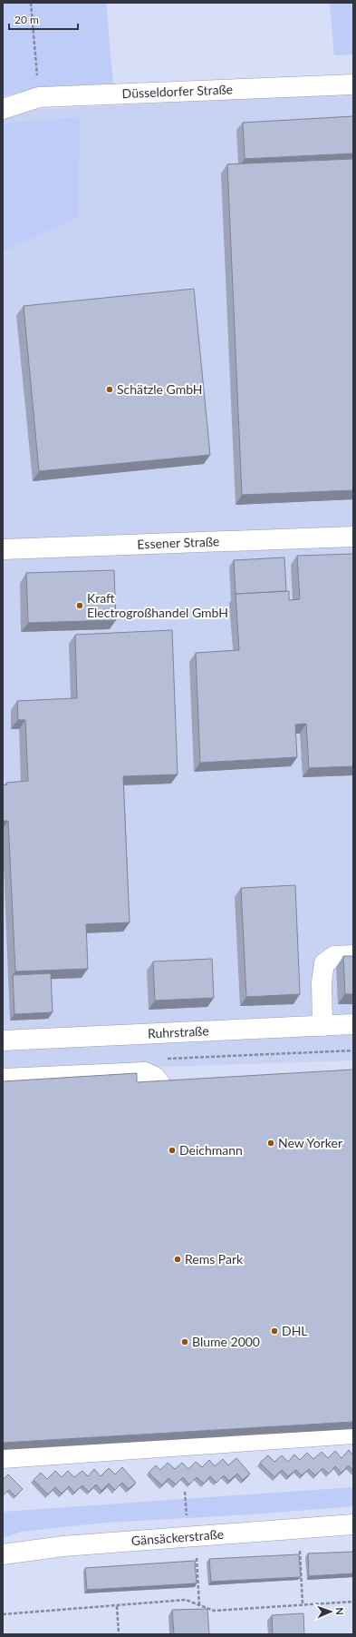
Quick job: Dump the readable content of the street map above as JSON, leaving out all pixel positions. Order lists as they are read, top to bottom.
{
  "streets": {
    "street": [
      "Düsseldorfer Straße",
      "Essener Straße",
      "Ruhrstraße",
      "Gänsäckerstraße"
    ]
  },
  "places": [
    "Schätzle GmbH",
    "Kraft Electrogroßhandel GmbH",
    "New Yorker",
    "Deichmann",
    "Rems Park",
    "DHL",
    "Blume 2000"
  ],
  "scale_bar": "20 m",
  "north": "right"
}
